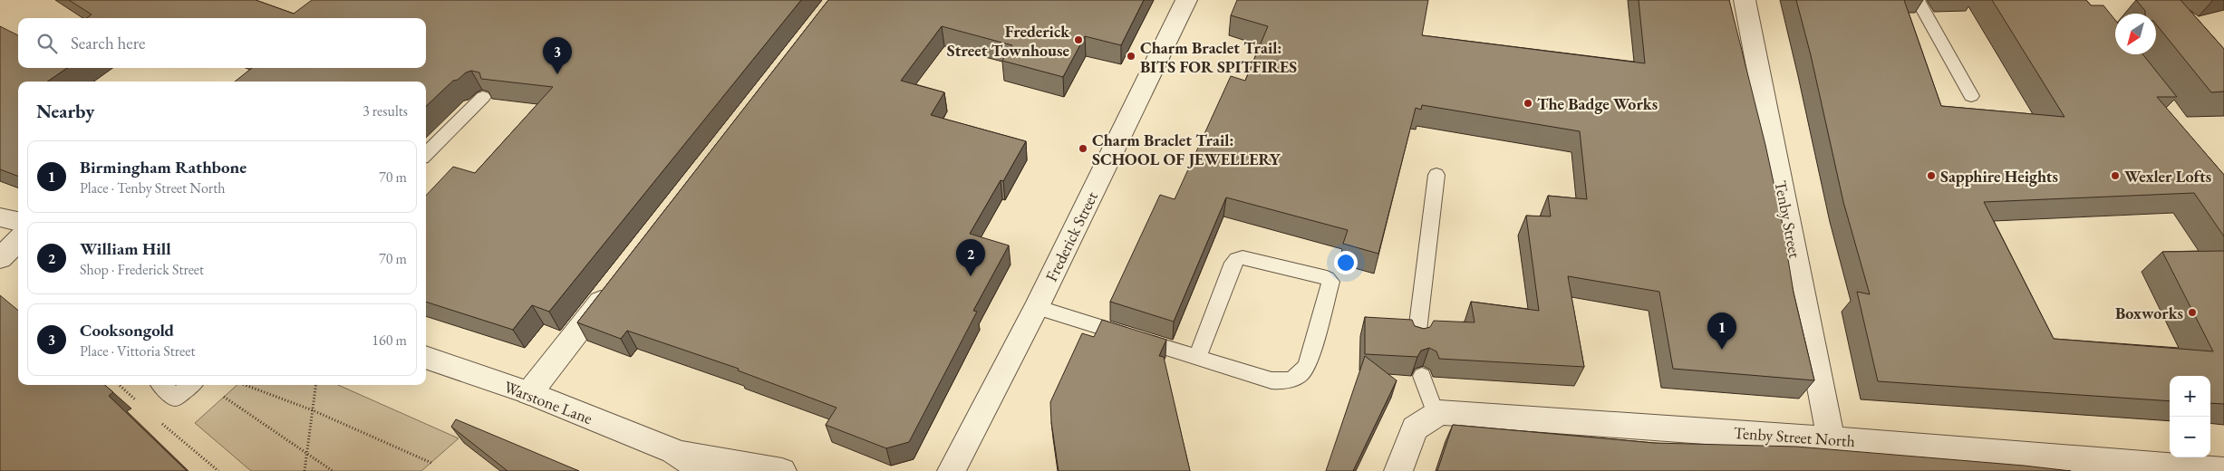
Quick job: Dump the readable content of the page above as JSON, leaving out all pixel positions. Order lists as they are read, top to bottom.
{
  "streets": {
    "street": [
      "Tenby Street",
      "Frederick Street",
      "Warstone Lane",
      "Tenby Street North"
    ]
  },
  "crossings": [
    ["Tenby Street", "Tenby Street North"]
  ],
  "places": [
    "Frederick Street Townhouse",
    "Charm Braclet Trail: BITS FOR SPITFIRES",
    "The Badge Works",
    "Charm Braclet Trail: SCHOOL OF JEWELLERY",
    "Sapphire Heights",
    "Wexler Lofts",
    "Boxworks"
  ],
  "north": "bottom left",
  "page": {
    "search": "Search here",
    "pins": ["3", "2", "1"],
    "heading": ["Nearby", "3 results"],
    "list": [
      {
        "mark": "1",
        "name": "Birmingham Rathbone",
        "note": "Place · Tenby Street North",
        "value": "70 m"
      },
      {
        "mark": "2",
        "name": "William Hill",
        "note": "Shop · Frederick Street",
        "value": "70 m"
      },
      {
        "mark": "3",
        "name": "Cooksongold",
        "note": "Place · Vittoria Street",
        "value": "160 m"
      }
    ],
    "map_buttons": ["+", "−"]
  }
}
